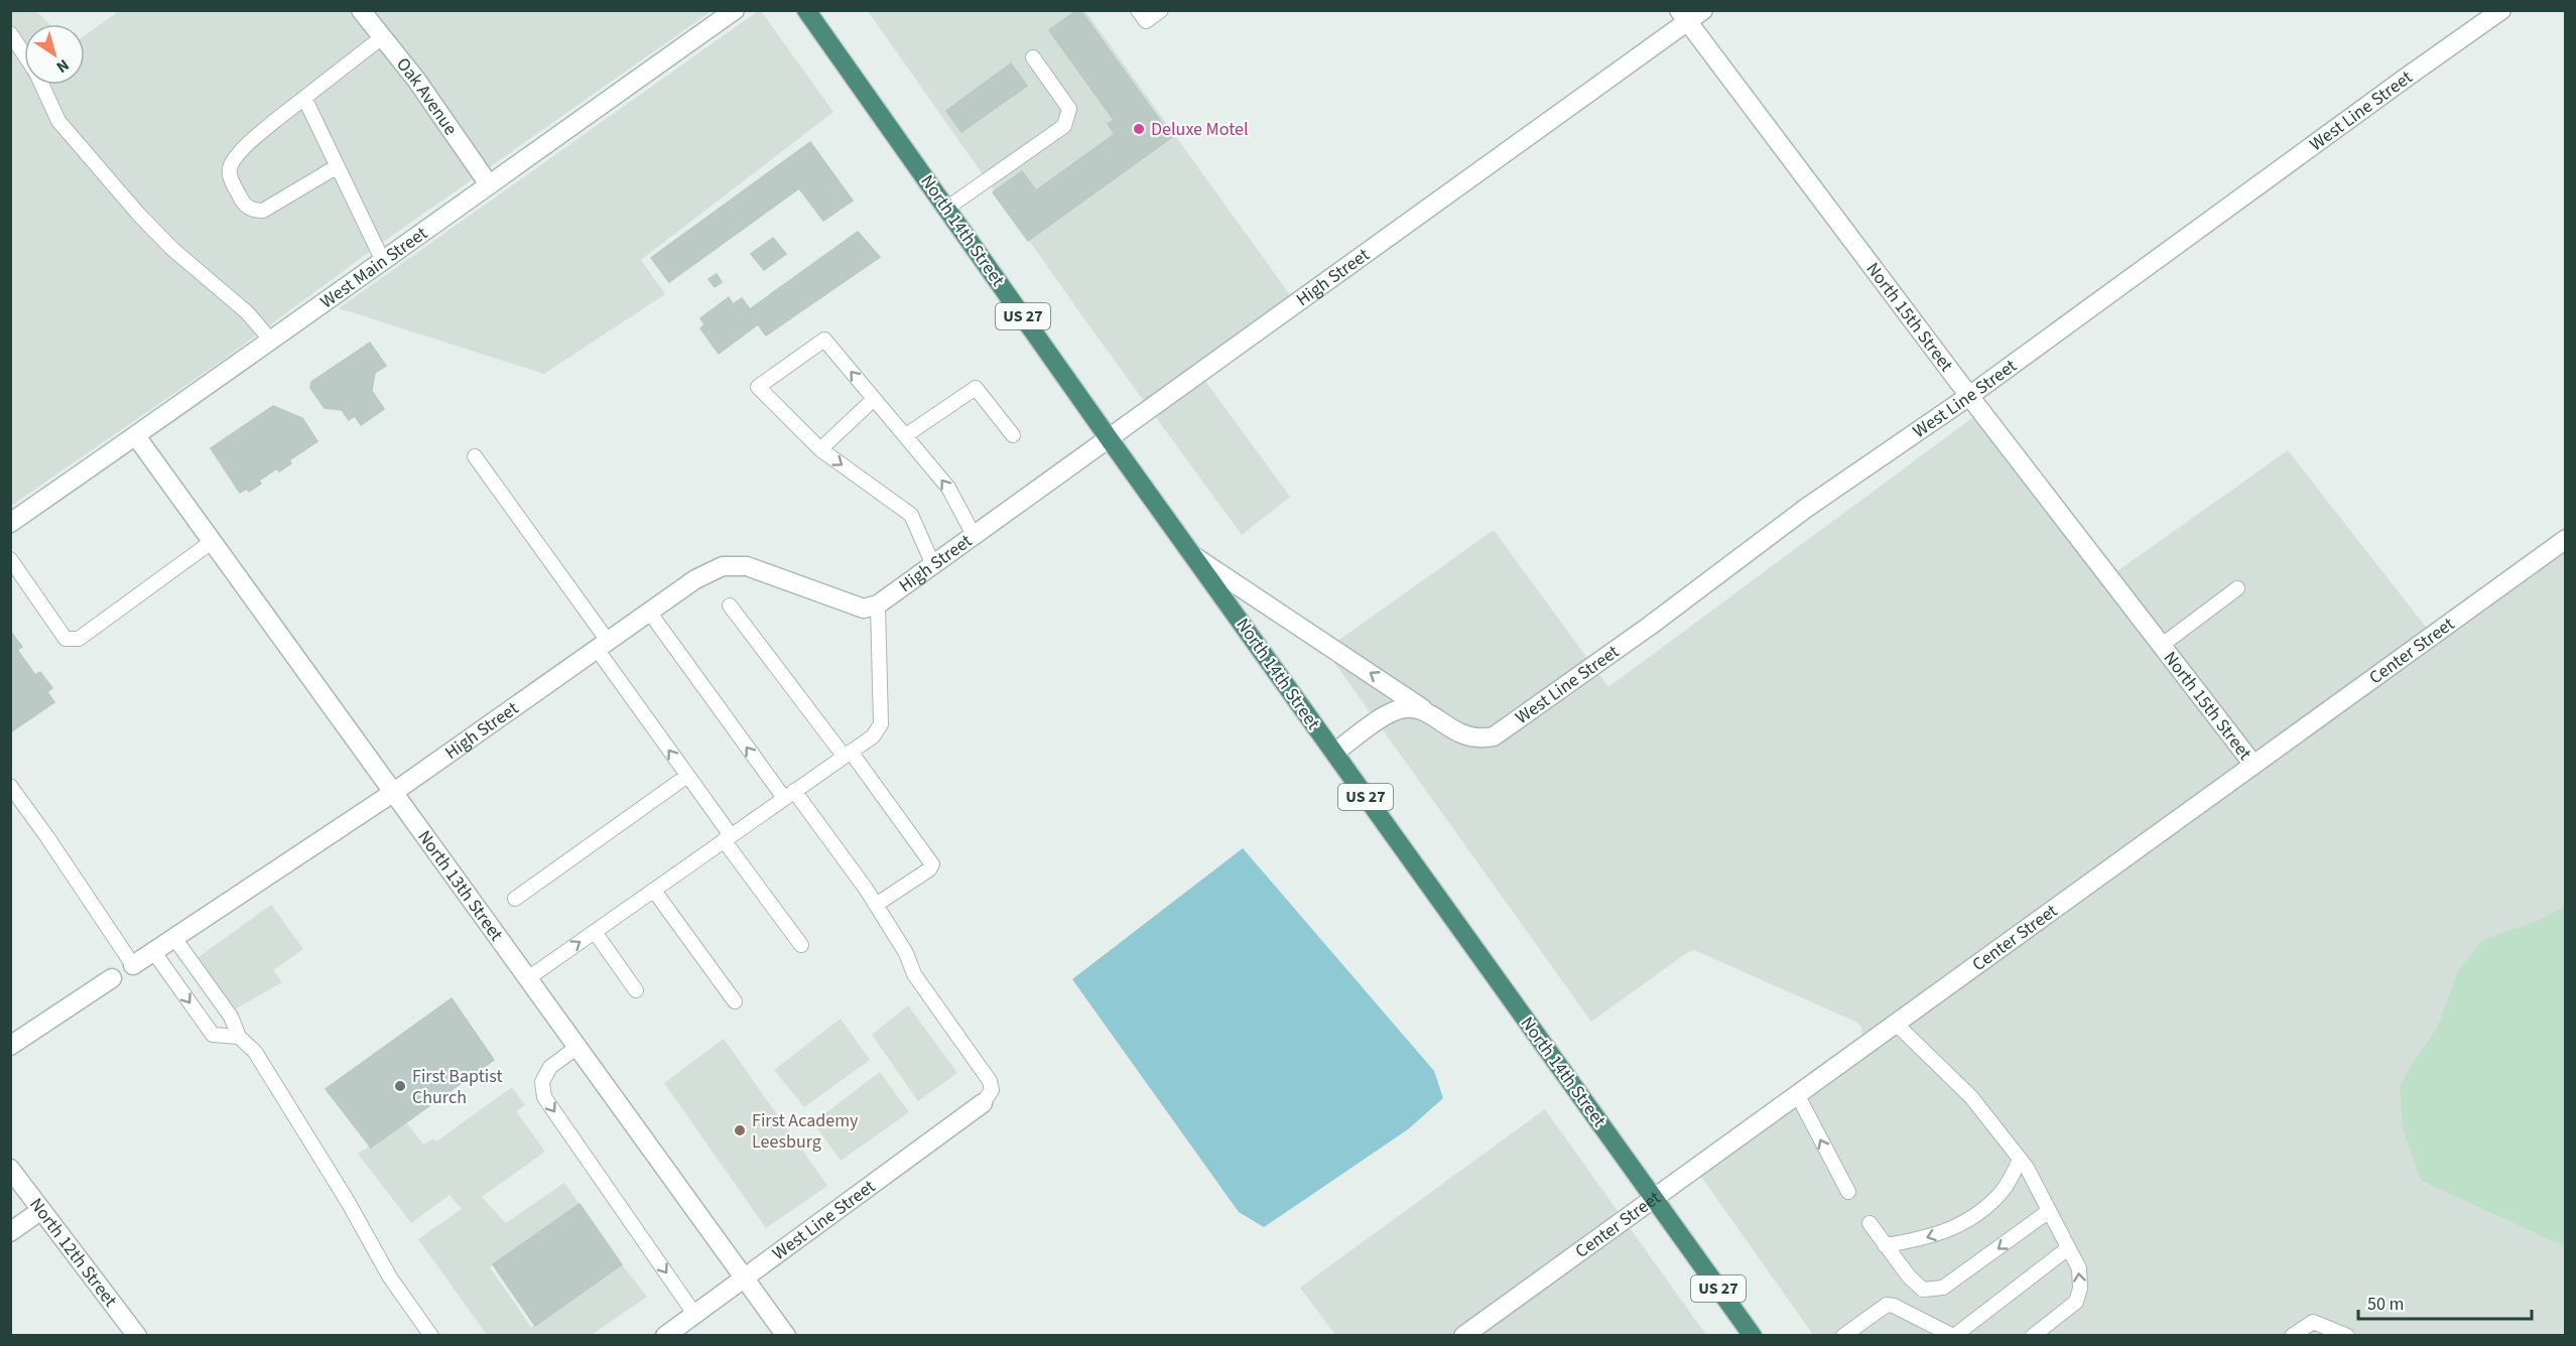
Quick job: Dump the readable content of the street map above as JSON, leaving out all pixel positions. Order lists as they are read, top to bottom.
{
  "streets": {
    "highway": ["North 14th Street", "US 27"],
    "street": [
      "Oak Avenue",
      "West Line Street",
      "West Main Street",
      "High Street",
      "North 15th Street",
      "Center Street",
      "North 13th Street",
      "North 12th Street"
    ]
  },
  "crossings": [
    ["Oak Avenue", "West Main Street"],
    ["West Line Street", "North 14th Street"],
    ["West Line Street", "North 15th Street"],
    ["West Line Street", "North 13th Street"],
    ["North 14th Street", "High Street"],
    ["North 14th Street", "Center Street"],
    ["West Main Street", "North 13th Street"],
    ["High Street", "North 15th Street"],
    ["High Street", "North 13th Street"],
    ["North 15th Street", "Center Street"]
  ],
  "places": ["Deluxe Motel", "First Baptist Church", "First Academy Leesburg"],
  "scale_bar": "50 m",
  "north": "bottom right"
}
